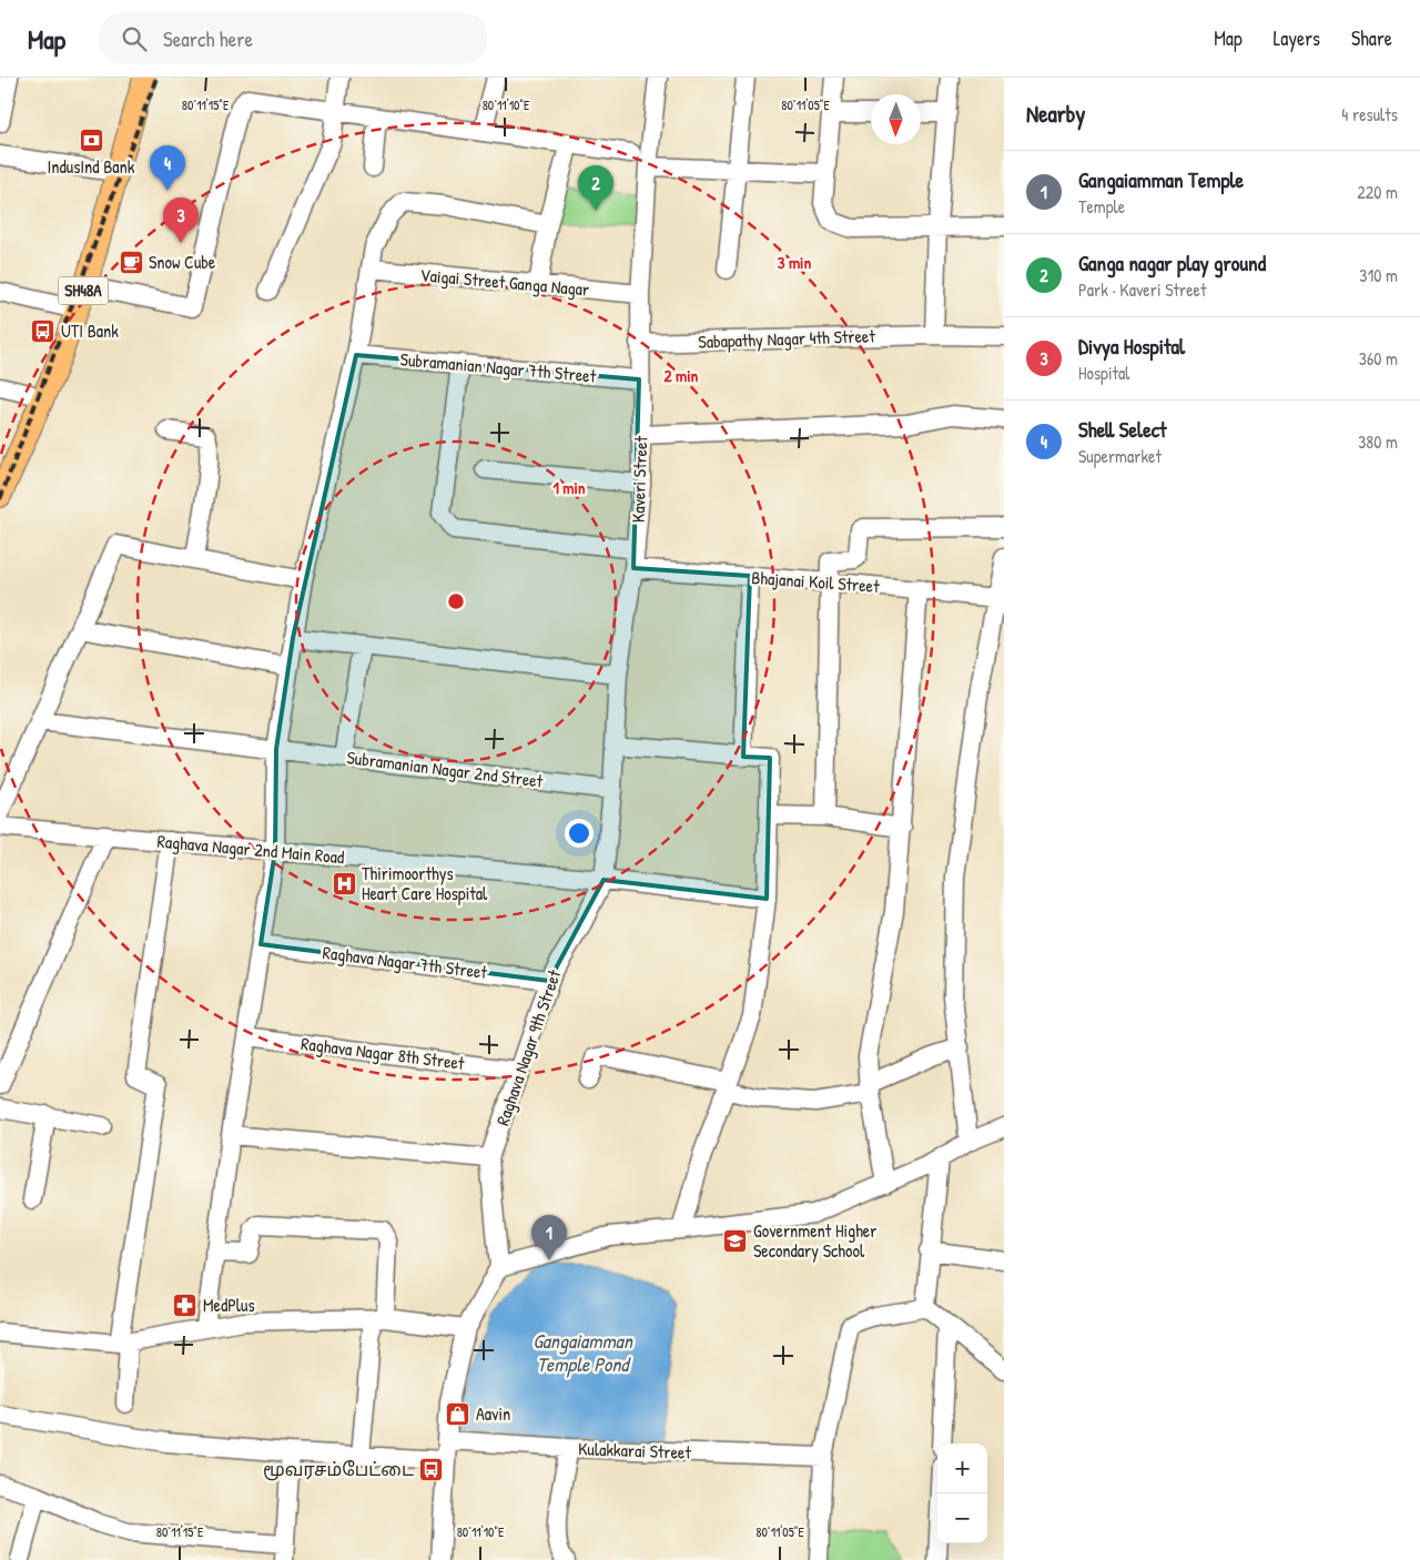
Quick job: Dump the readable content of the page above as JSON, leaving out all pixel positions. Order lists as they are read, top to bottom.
{
  "streets": {
    "main road": ["SH48A"],
    "street": [
      "Vaigai Street Ganga Nagar",
      "Sabapathy Nagar 4th Street",
      "Subramanian Nagar 7th Street",
      "Kaveri Street",
      "Bhajanai Koil Street",
      "Subramanian Nagar 2nd Street",
      "Raghava Nagar 2nd Main Road",
      "Raghava Nagar 7th Street",
      "Raghava Nagar 9th Street",
      "Raghava Nagar 8th Street",
      "Kulakkarai Street"
    ]
  },
  "crossings": [
    ["Vaigai Street Ganga Nagar", "Kaveri Street"],
    ["Sabapathy Nagar 4th Street", "Kaveri Street"],
    ["Subramanian Nagar 7th Street", "Kaveri Street"],
    ["Kaveri Street", "Bhajanai Koil Street"],
    ["Kaveri Street", "Subramanian Nagar 2nd Street"],
    ["Kaveri Street", "Raghava Nagar 2nd Main Road"],
    ["Kaveri Street", "Raghava Nagar 9th Street"],
    ["Raghava Nagar 2nd Main Road", "Raghava Nagar 9th Street"],
    ["Raghava Nagar 7th Street", "Raghava Nagar 9th Street"],
    ["Raghava Nagar 9th Street", "Raghava Nagar 8th Street"]
  ],
  "water": ["Gangaiamman Temple Pond"],
  "places": {
    "bank": ["IndusInd Bank"],
    "cafe": ["Snow Cube"],
    "bus stop": ["UTI Bank", "மூவரசம்பேட்டை"],
    "hospital": ["Thirimoorthys Heart Care Hospital"],
    "school or university": ["Government Higher Secondary School"],
    "pharmacy": ["MedPlus"],
    "shop": ["Aavin"]
  },
  "north": "bottom",
  "page": {
    "header": "Map",
    "search": "Search here",
    "nav": ["Map", "Layers", "Share"],
    "heading": ["Nearby", "4 results"],
    "pins": [
      "4",
      "2",
      "3",
      "1"
    ],
    "list": [
      {
        "mark": "1",
        "name": "Gangaiamman Temple",
        "note": "Temple",
        "value": "220 m"
      },
      {
        "mark": "2",
        "name": "Ganga nagar play ground",
        "note": "Park · Kaveri Street",
        "value": "310 m"
      },
      {
        "mark": "3",
        "name": "Divya Hospital",
        "note": "Hospital",
        "value": "360 m"
      },
      {
        "mark": "4",
        "name": "Shell Select",
        "note": "Supermarket",
        "value": "380 m"
      }
    ],
    "map_buttons": ["+", "−"]
  },
  "coordinates": ["80°11'15\"E", "80°11'10\"E", "80°11'05\"E"],
  "rings": ["3 min", "2 min", "1 min"]
}
